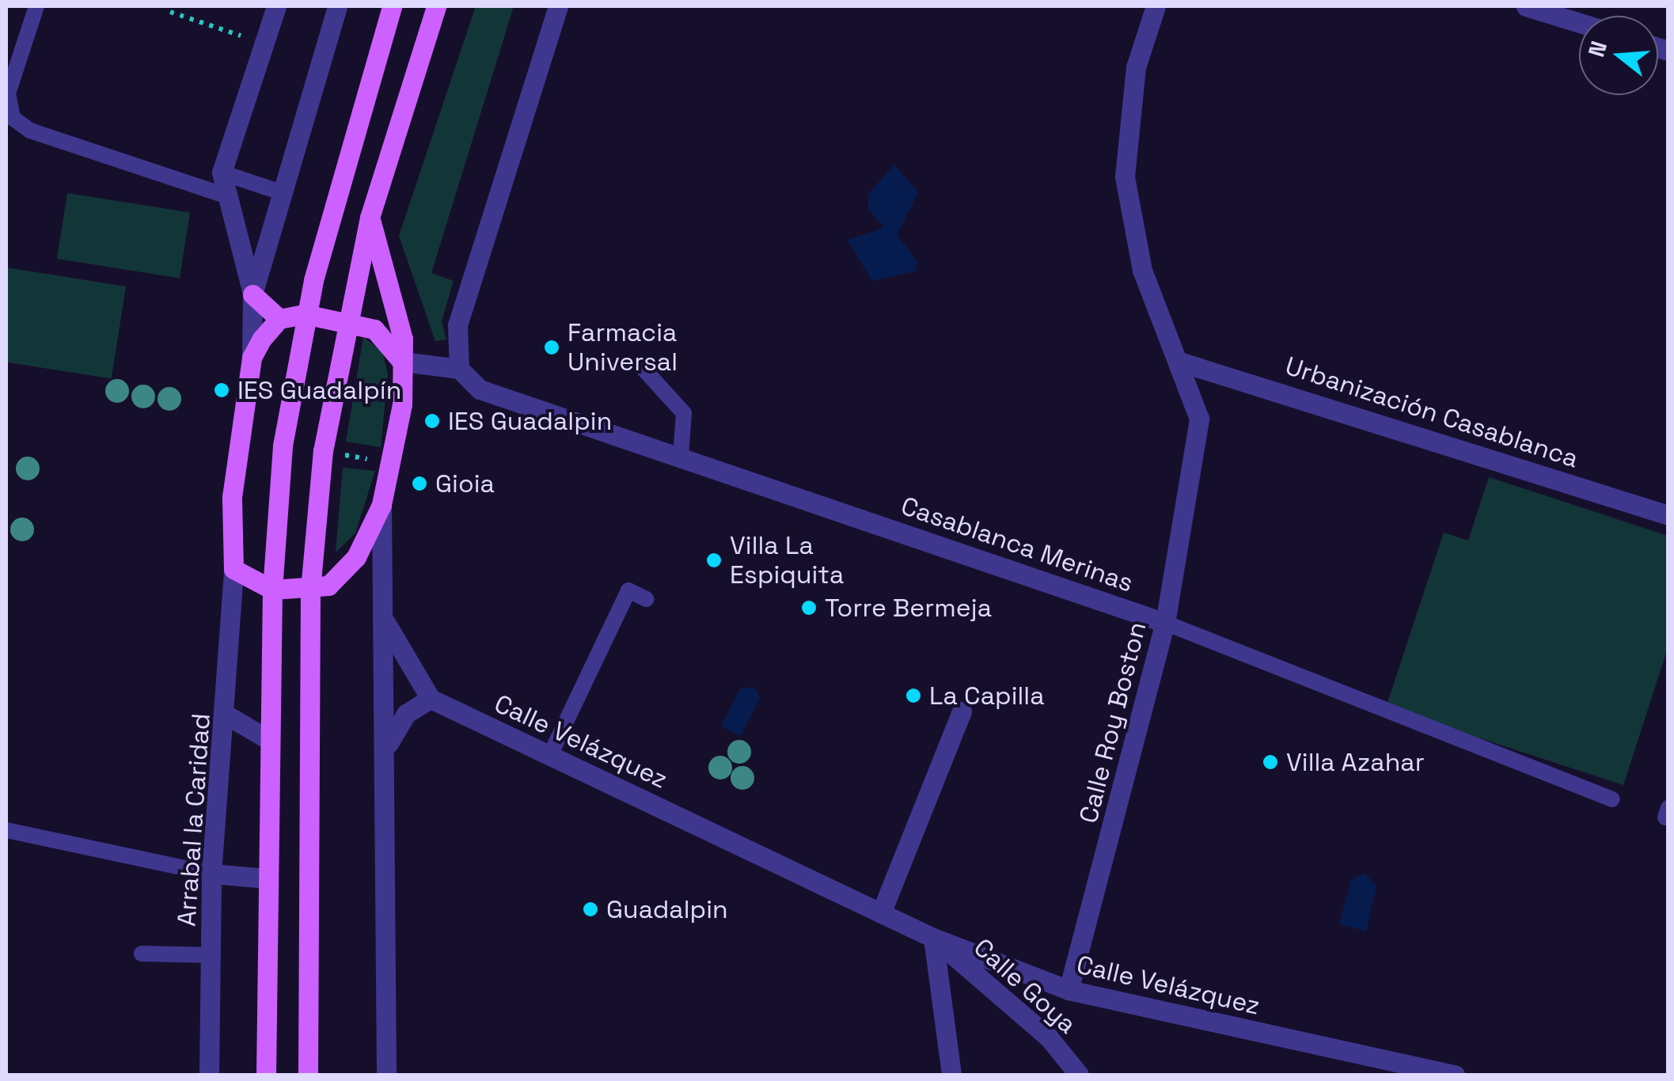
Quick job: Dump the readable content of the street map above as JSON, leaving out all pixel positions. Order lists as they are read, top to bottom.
{
  "streets": {
    "street": [
      "Urbanización Casablanca",
      "Casablanca Merinas",
      "Calle Roy Boston",
      "Calle Velázquez",
      "Arrabal la Caridad",
      "Calle Goya"
    ]
  },
  "crossings": [
    ["Urbanización Casablanca", "Calle Roy Boston"],
    ["Casablanca Merinas", "Calle Roy Boston"],
    ["Calle Roy Boston", "Calle Velázquez"],
    ["Calle Velázquez", "Calle Goya"]
  ],
  "places": [
    "Farmacia Universal",
    "IES Guadalpín",
    "IES Guadalpin",
    "Gioia",
    "Villa La Espiquita",
    "Torre Bermeja",
    "La Capilla",
    "Villa Azahar",
    "Guadalpin"
  ],
  "north": "left"
}
